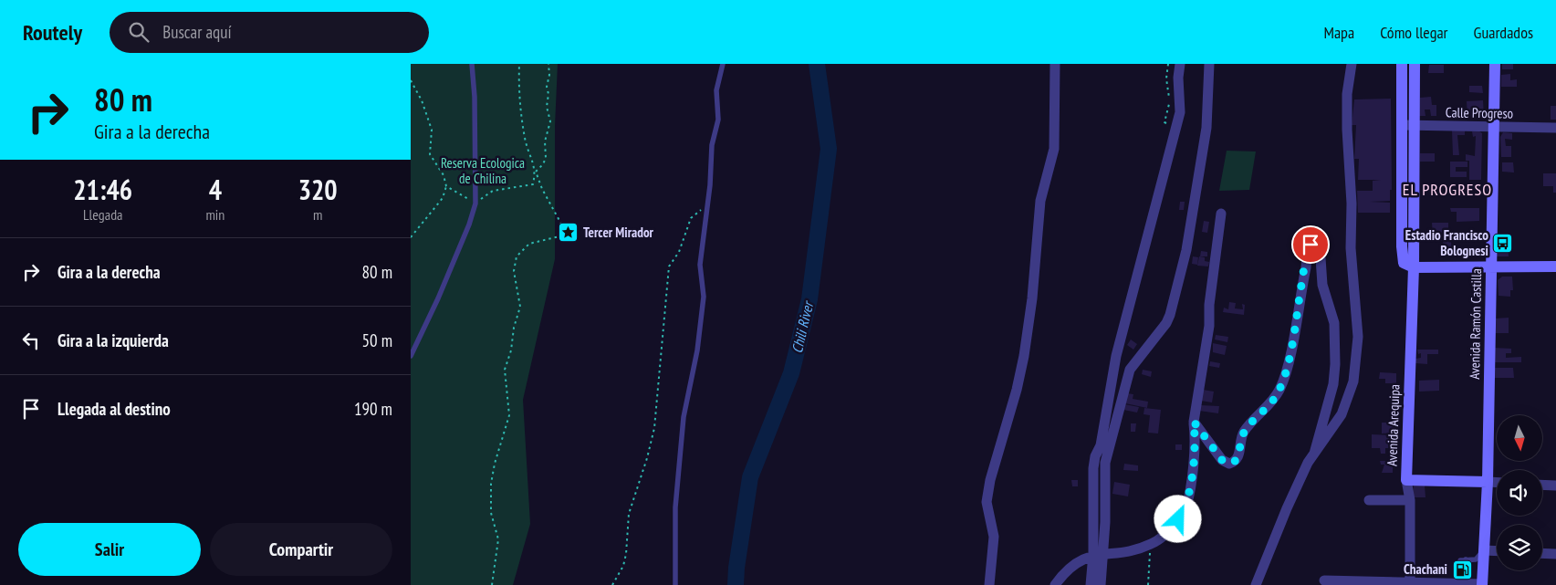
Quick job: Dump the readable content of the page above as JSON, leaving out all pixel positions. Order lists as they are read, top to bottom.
{
  "streets": {
    "main road": ["Avenida Ramón Castilla", "Avenida Arequipa"],
    "street": ["Calle Progreso"]
  },
  "crossings": [
    ["Calle Progreso", "Avenida Ramón Castilla"],
    ["Calle Progreso", "Avenida Arequipa"]
  ],
  "districts": ["EL PROGRESO"],
  "water": ["Chili River"],
  "parks": ["Reserva Ecologica de Chilina"],
  "places": {
    "place": ["Tercer Mirador"],
    "bus stop": ["Estadio Francisco Bolognesi"],
    "fuel station": ["Chachani"]
  },
  "north": "bottom",
  "page": {
    "header": "Routely",
    "search": "Buscar aquí",
    "nav": ["Mapa", "Cómo llegar", "Guardados"],
    "turn": ["80 m", "Gira a la derecha"],
    "eta": [
      "21:46",
      "Llegada",
      "4",
      "min",
      "320",
      "m"
    ],
    "list": [
      {
        "name": "Gira a la derecha",
        "value": "80 m"
      },
      {
        "name": "Gira a la izquierda",
        "value": "50 m"
      },
      {
        "name": "Llegada al destino",
        "value": "190 m"
      }
    ],
    "buttons": ["Salir", "Compartir"]
  }
}
